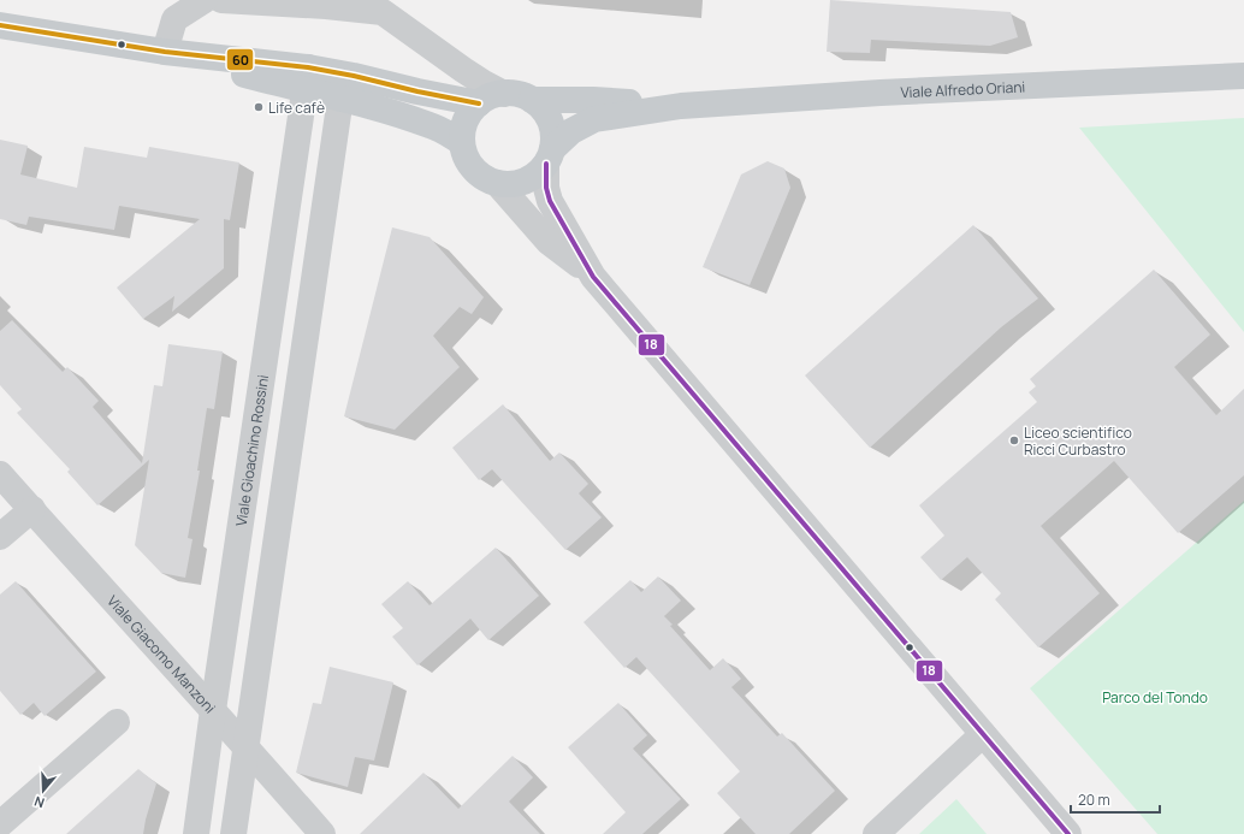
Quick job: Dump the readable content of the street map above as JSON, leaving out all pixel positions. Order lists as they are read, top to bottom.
{
  "streets": {
    "main road": ["Viale Alfredo Oriani"],
    "street": ["Viale Gioachino Rossini", "Viale Giacomo Manzoni"]
  },
  "crossings": [
    ["Viale Gioachino Rossini", "Viale Giacomo Manzoni"]
  ],
  "parks": ["Parco del Tondo"],
  "places": ["Life cafè", "Liceo scientifico Ricci Curbastro"],
  "lines": ["transit line 60", "transit line 18"],
  "scale_bar": "20 m",
  "north": "bottom"
}
